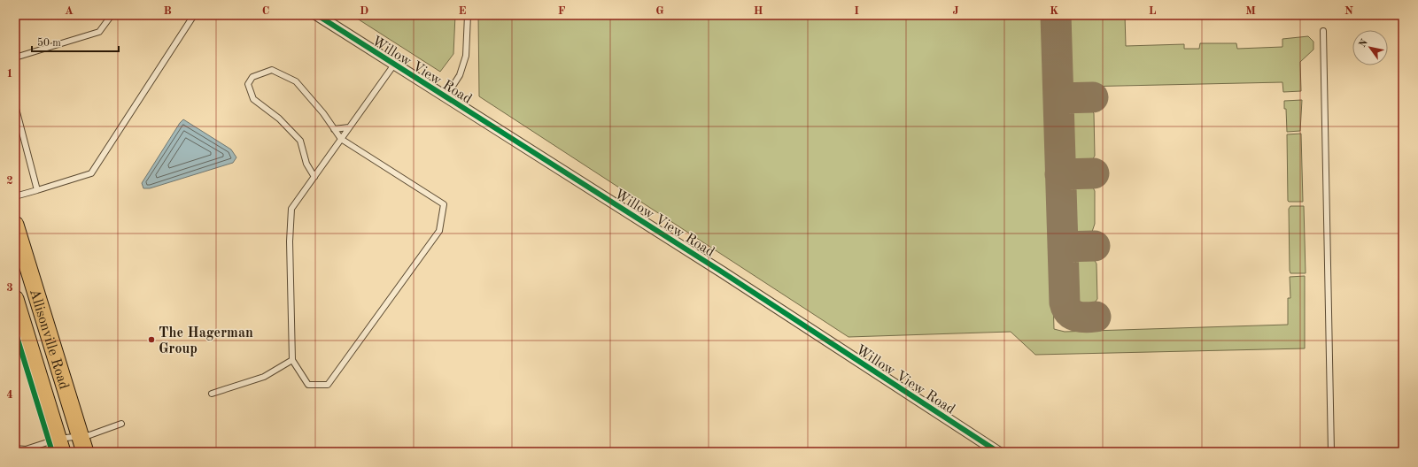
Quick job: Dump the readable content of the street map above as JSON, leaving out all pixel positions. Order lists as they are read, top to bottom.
{
  "streets": {
    "main road": ["Allisonville Road"],
    "street": ["Willow View Road"]
  },
  "places": ["The Hagerman Group"],
  "scale_bar": "50 m",
  "north": "top left",
  "grid": {
    "columns": [
      "A",
      "B",
      "C",
      "D",
      "E",
      "F",
      "G",
      "H",
      "I",
      "J",
      "K",
      "L",
      "M",
      "N"
    ],
    "rows": [
      "1",
      "2",
      "3",
      "4"
    ]
  }
}
